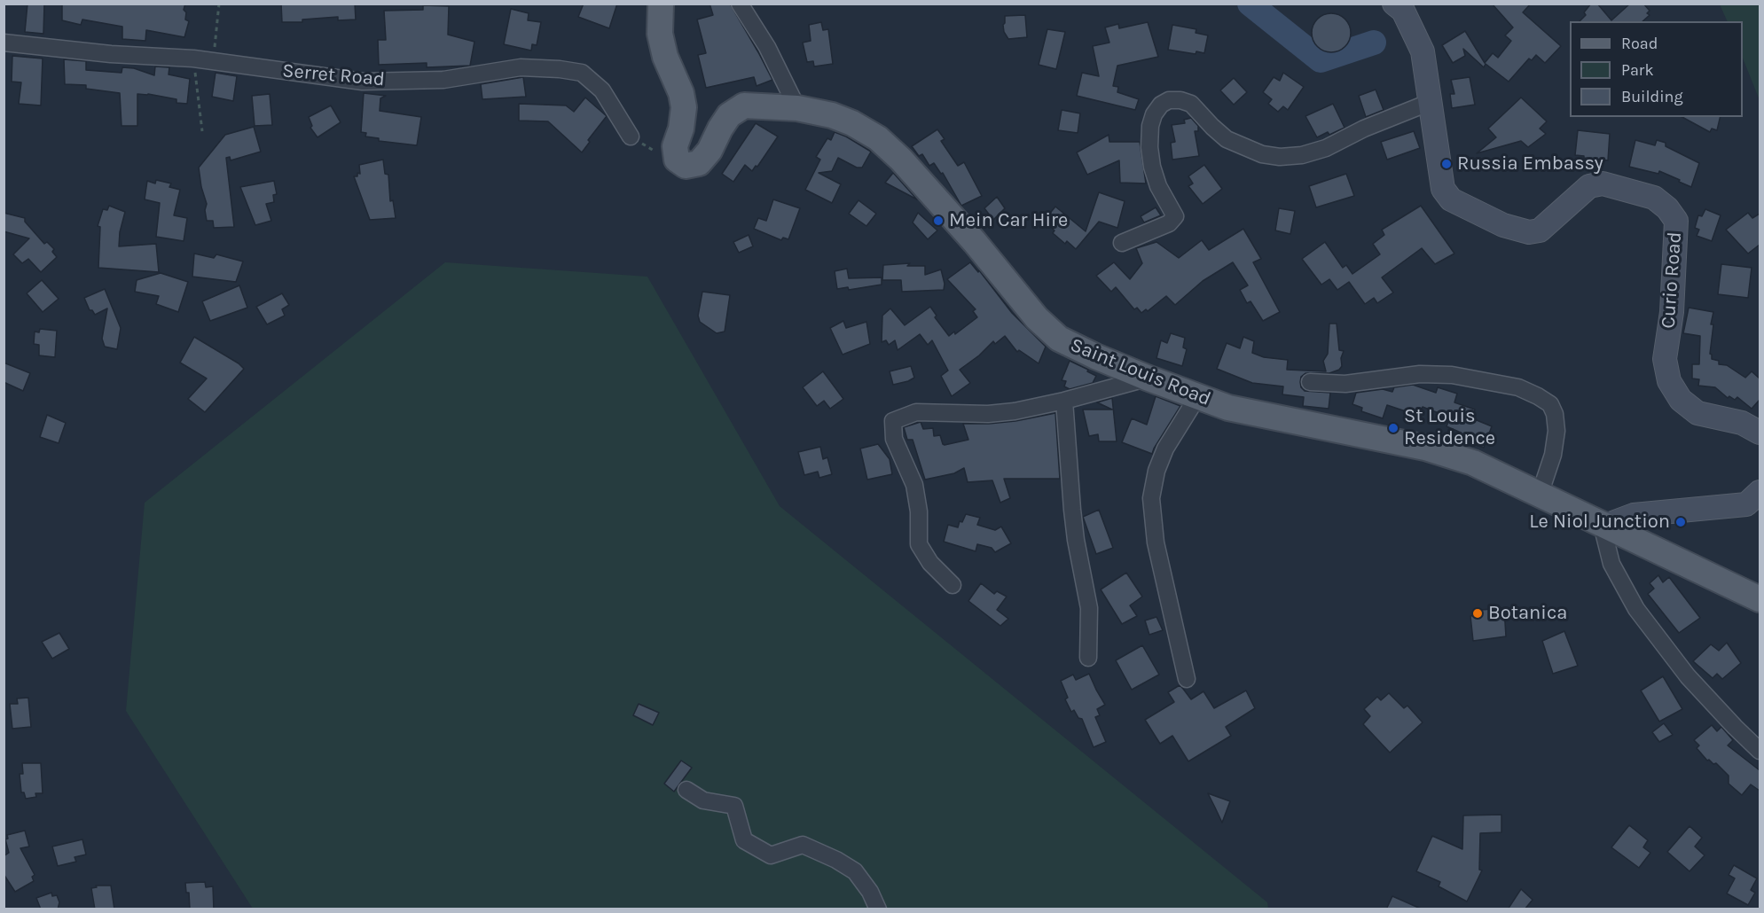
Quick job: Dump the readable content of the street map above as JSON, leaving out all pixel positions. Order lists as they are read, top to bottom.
{
  "streets": {
    "main road": ["Curio Road", "Saint Louis Road"],
    "street": ["Serret Road"]
  },
  "places": [
    "Russia Embassy",
    "Mein Car Hire",
    "St Louis Residence",
    "Le Niol Junction",
    "Botanica"
  ],
  "legend": ["Road", "Park", "Building"]
}
